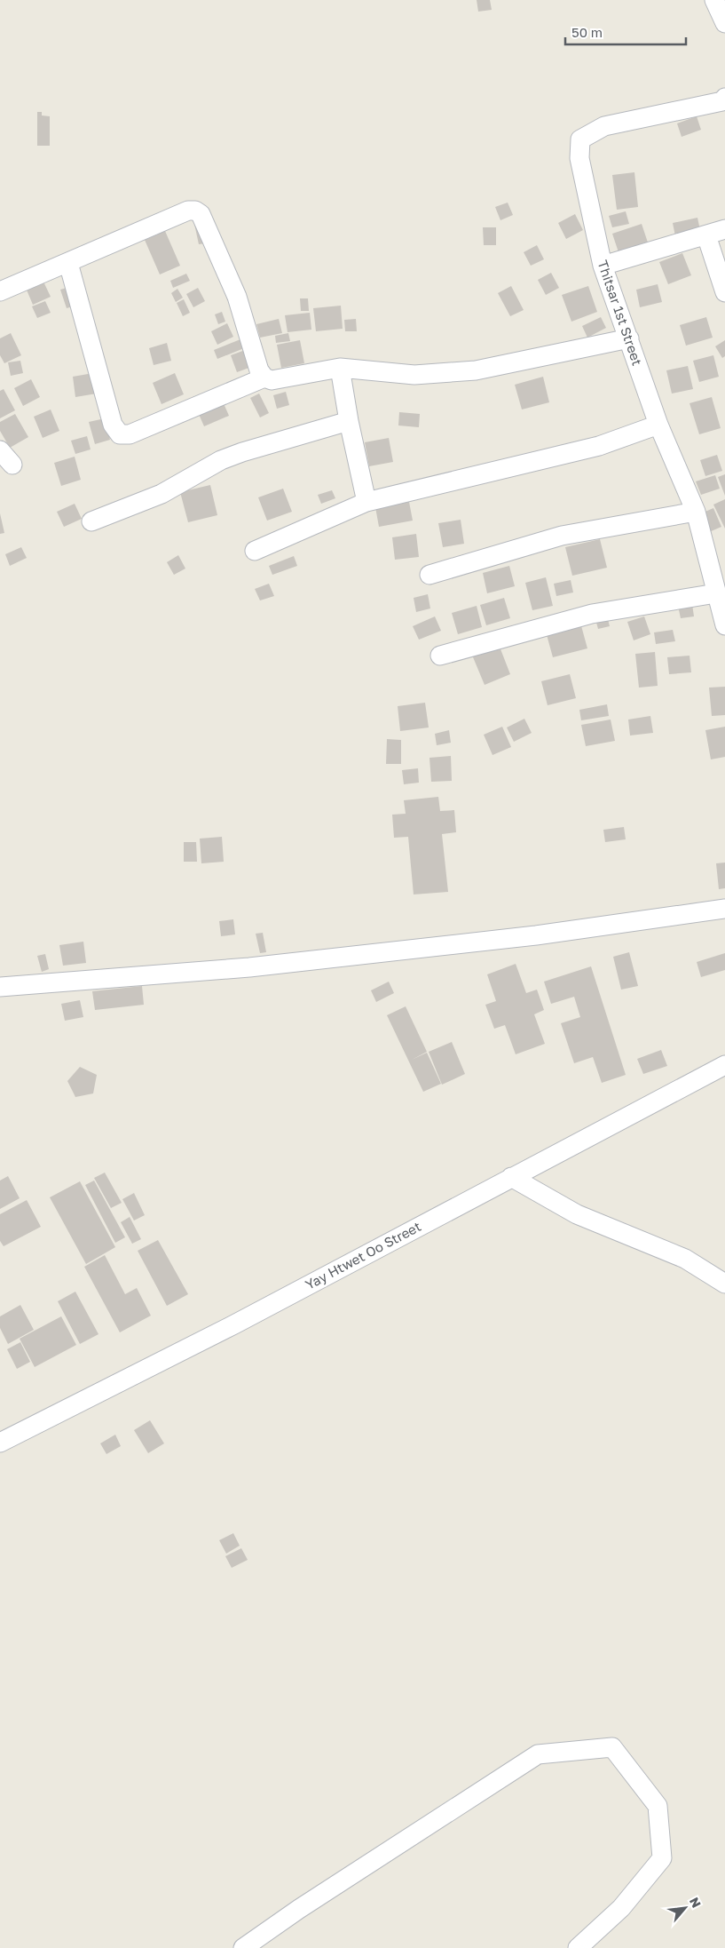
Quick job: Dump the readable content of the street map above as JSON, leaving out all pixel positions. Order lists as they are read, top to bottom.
{
  "streets": {
    "street": ["Thitsar 1st Street", "Yay Htwet Oo Street"]
  },
  "scale_bar": "50 m",
  "north": "top right"
}
